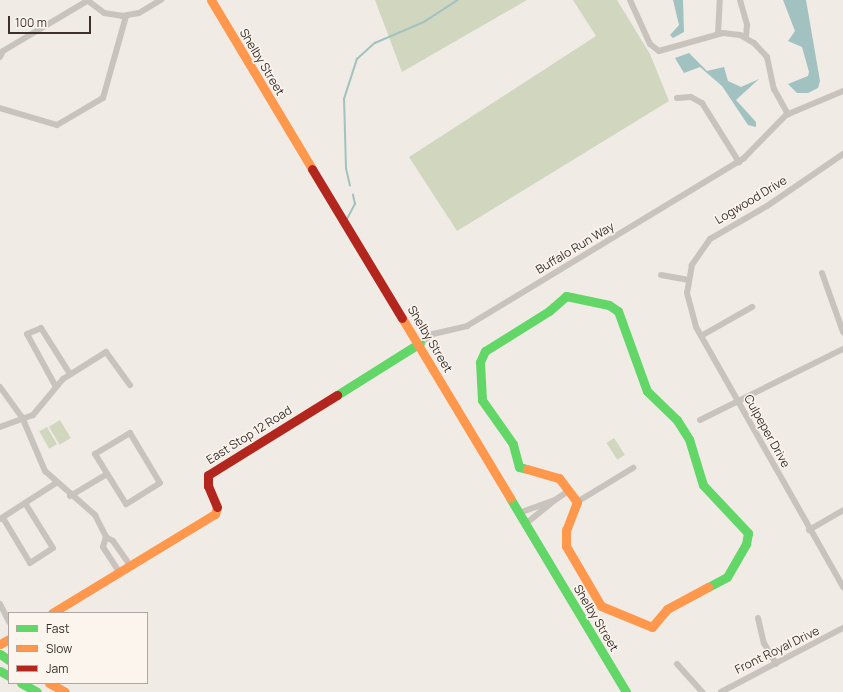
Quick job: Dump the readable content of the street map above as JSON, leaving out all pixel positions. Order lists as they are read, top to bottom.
{
  "streets": {
    "street": [
      "Shelby Street",
      "Logwood Drive",
      "Buffalo Run Way",
      "Culpeper Drive",
      "East Stop 12 Road",
      "Front Royal Drive"
    ]
  },
  "crossings": [
    ["Shelby Street", "Buffalo Run Way"],
    ["Shelby Street", "East Stop 12 Road"],
    ["Logwood Drive", "Culpeper Drive"],
    ["Buffalo Run Way", "East Stop 12 Road"]
  ],
  "legend": ["Fast", "Slow", "Jam"],
  "scale_bar": "100 m"
}
